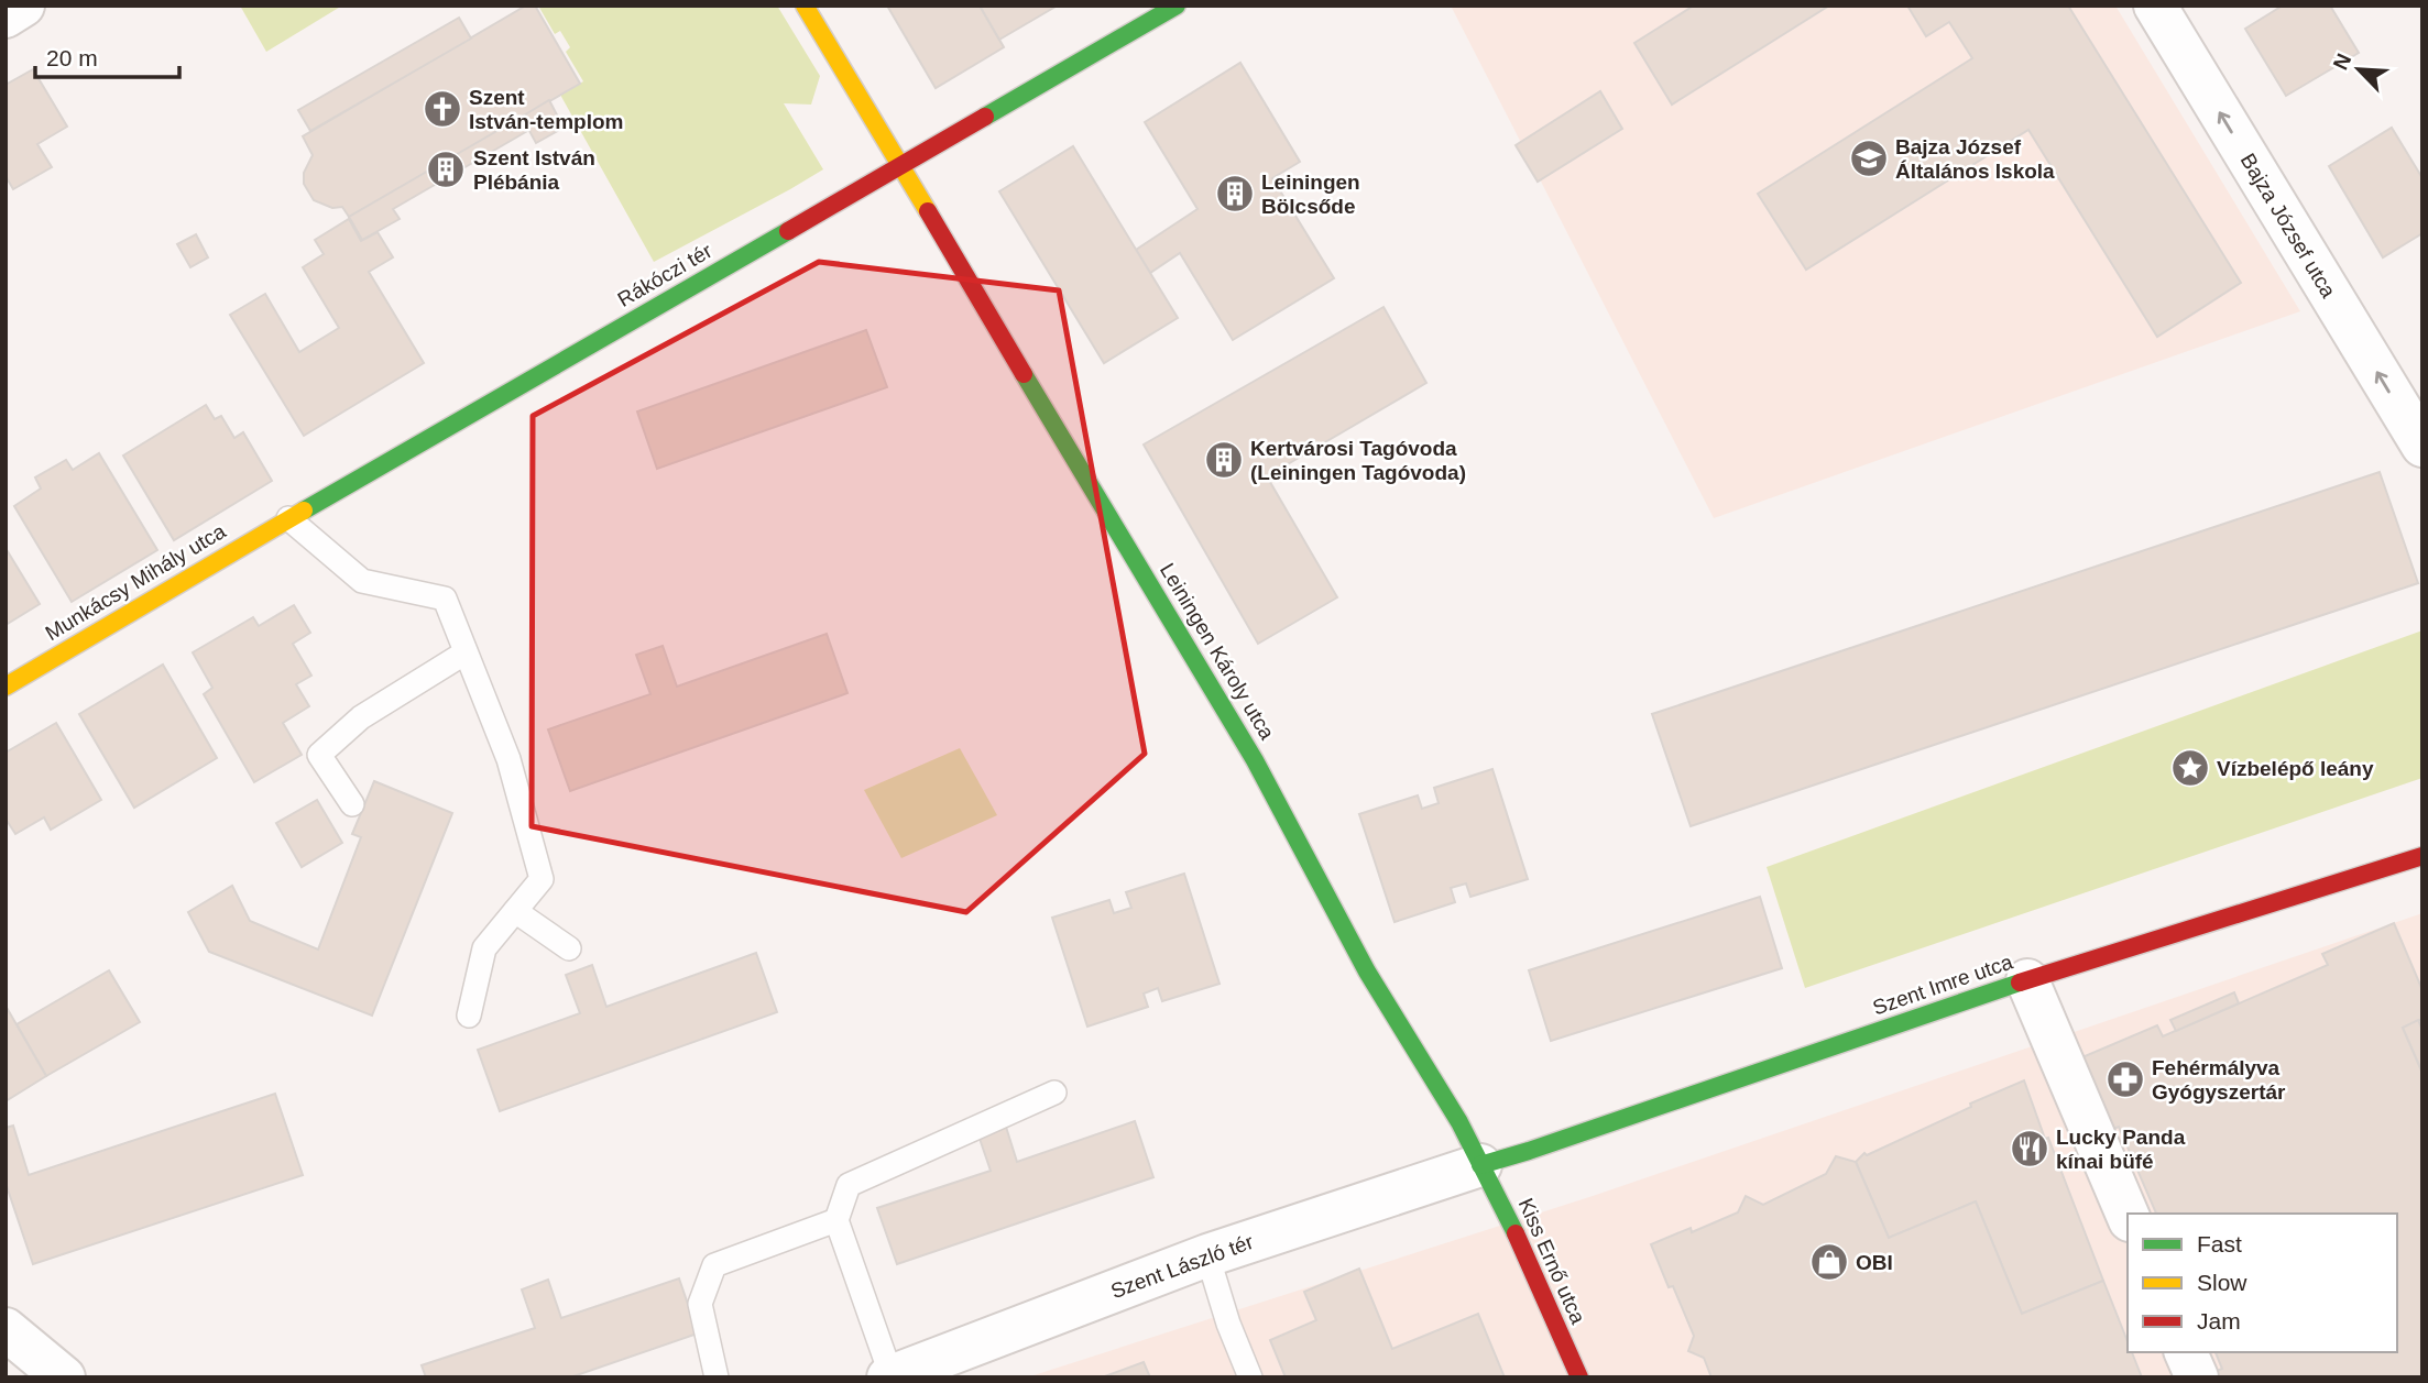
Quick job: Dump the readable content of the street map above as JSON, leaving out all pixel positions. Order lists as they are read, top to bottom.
{
  "streets": {
    "street": [
      "Bajza József utca",
      "Rákóczi tér",
      "Munkácsy Mihály utca",
      "Leiningen Károly utca",
      "Szent Imre utca",
      "Kiss Ernő utca",
      "Szent László tér"
    ]
  },
  "crossings": [
    ["Rákóczi tér", "Munkácsy Mihály utca"],
    ["Rákóczi tér", "Leiningen Károly utca"],
    ["Leiningen Károly utca", "Szent Imre utca"],
    ["Leiningen Károly utca", "Kiss Ernő utca"],
    ["Leiningen Károly utca", "Szent László tér"],
    ["Szent Imre utca", "Kiss Ernő utca"],
    ["Szent Imre utca", "Szent László tér"],
    ["Kiss Ernő utca", "Szent László tér"]
  ],
  "one_way": ["Bajza József utca"],
  "places": {
    "church": ["Szent István-templom"],
    "school or university": ["Bajza József Általános Iskola"],
    "building": ["Szent István Plébánia", "Leiningen Bölcsőde", "Kertvárosi Tagóvoda (Leiningen Tagóvoda)"],
    "place": ["Vízbelépő leány"],
    "pharmacy": ["Fehérmályva Gyógyszertár"],
    "restaurant": ["Lucky Panda kínai büfé"],
    "shop": ["OBI"]
  },
  "legend": ["Fast", "Slow", "Jam"],
  "scale_bar": "20 m",
  "north": "top left"
}
